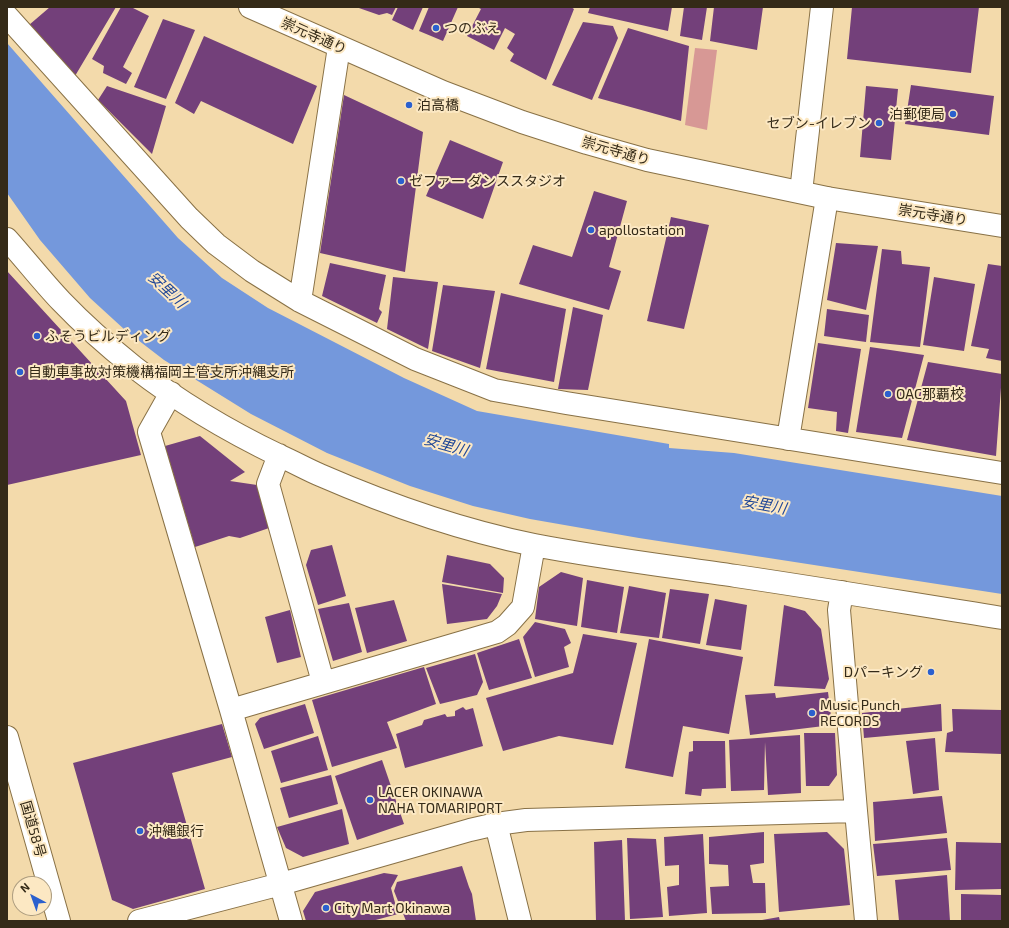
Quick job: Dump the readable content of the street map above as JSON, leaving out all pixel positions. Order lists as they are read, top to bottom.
{
  "streets": {
    "main road": ["崇元寺通り", "国道58号"]
  },
  "water": ["安里川"],
  "places": [
    "つのぶえ",
    "泊高橋",
    "泊郵便局",
    "セブン-イレブン",
    "ゼファー ダンススタジオ",
    "apollostation",
    "ふそうビルディング",
    "自動車事故対策機構福岡主管支所沖縄支所",
    "OAC那覇校",
    "Dパーキング",
    "Music Punch RECORDS",
    "LACER OKINAWA NAHA TOMARIPORT",
    "沖縄銀行",
    "City Mart Okinawa"
  ],
  "north": "top left"
}
